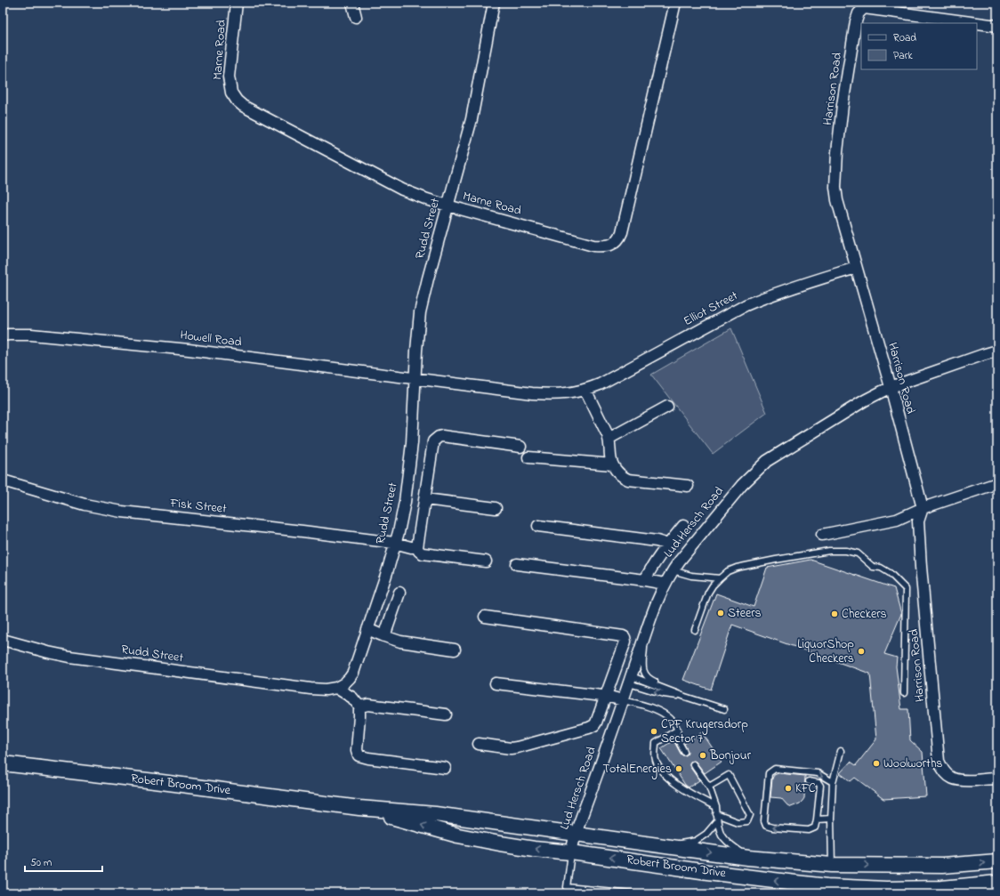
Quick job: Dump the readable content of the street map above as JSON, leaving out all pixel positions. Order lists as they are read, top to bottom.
{
  "streets": {
    "street": [
      "Marne Road",
      "Harrison Road",
      "Rudd Street",
      "Elliot Street",
      "Howell Road",
      "Fisk Street",
      "Lud Hersch Road",
      "Robert Broom Drive"
    ]
  },
  "crossings": [
    ["Marne Road", "Rudd Street"],
    ["Harrison Road", "Elliot Street"],
    ["Harrison Road", "Lud Hersch Road"],
    ["Rudd Street", "Elliot Street"],
    ["Rudd Street", "Howell Road"],
    ["Rudd Street", "Fisk Street"],
    ["Elliot Street", "Howell Road"],
    ["Lud Hersch Road", "Robert Broom Drive"]
  ],
  "places": [
    "Steers",
    "Checkers",
    "LiquorShop Checkers",
    "CPF Krugersdorp Sector 7",
    "Bonjour",
    "Woolworths",
    "TotalEnergies",
    "KFC"
  ],
  "legend": ["Road", "Park"],
  "scale_bar": "50 m"
}
